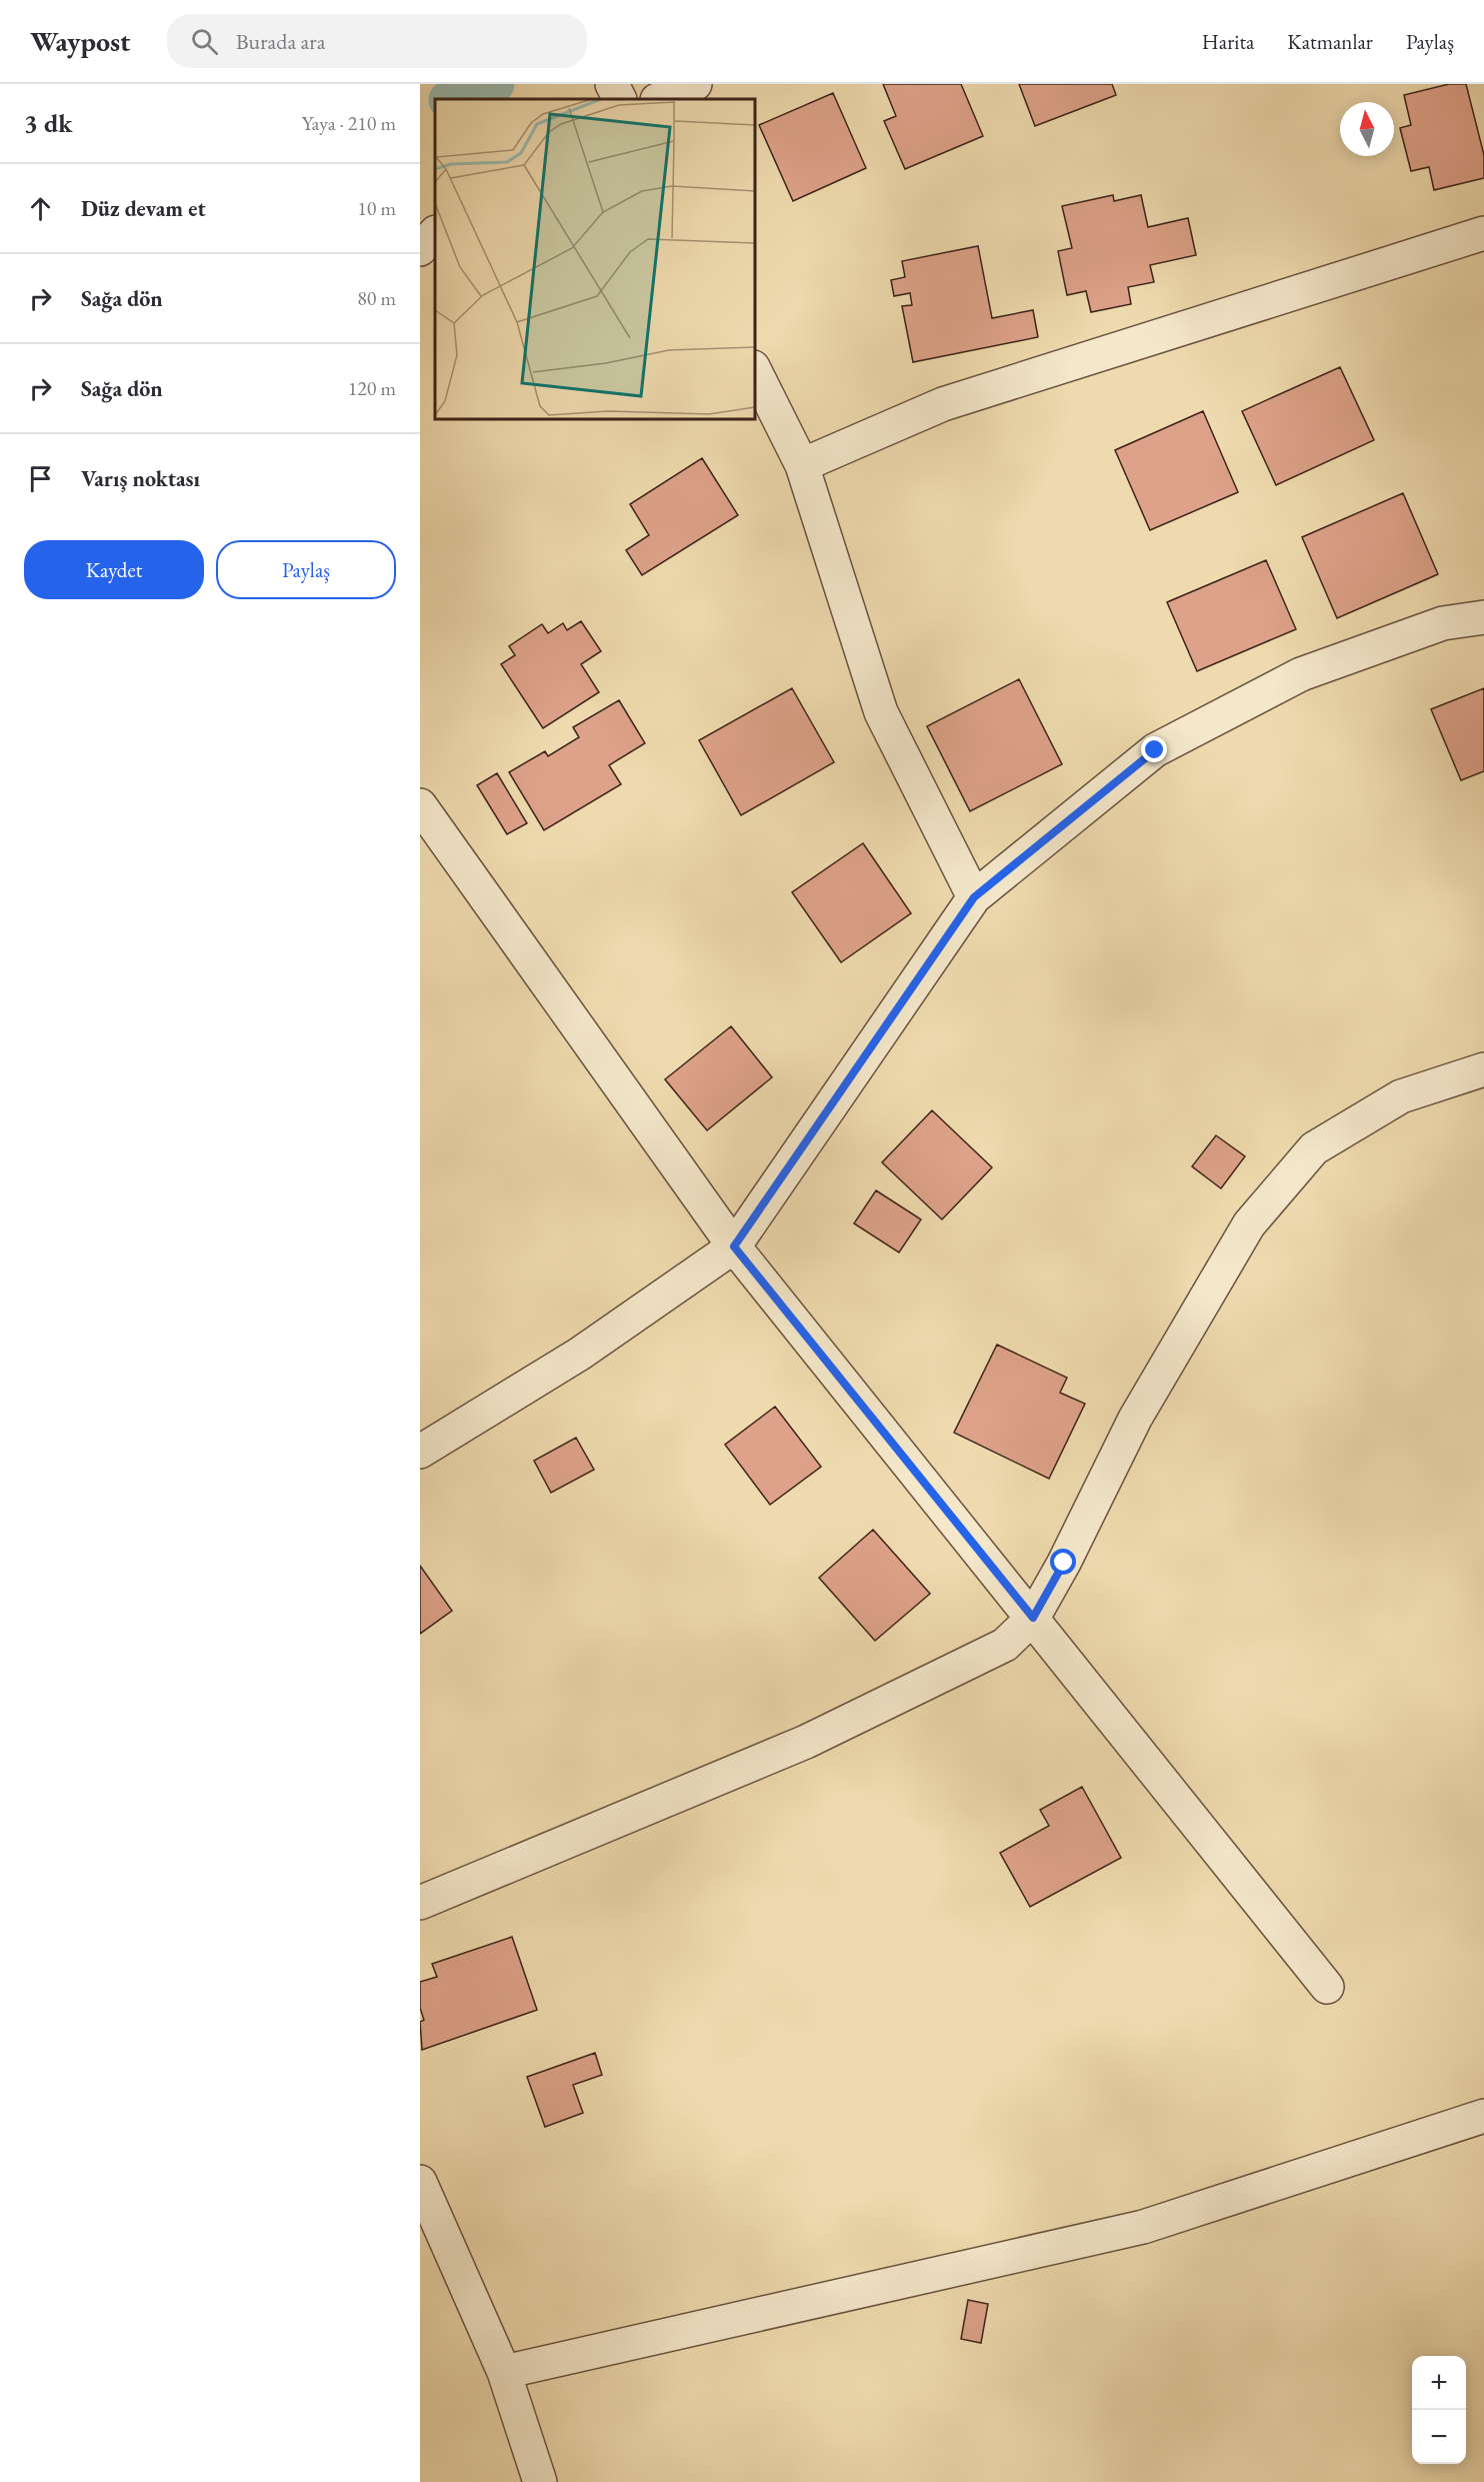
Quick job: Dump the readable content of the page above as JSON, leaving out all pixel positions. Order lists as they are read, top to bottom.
{
  "north": "top",
  "page": {
    "header": "Waypost",
    "search": "Burada ara",
    "nav": ["Harita", "Katmanlar", "Paylaş"],
    "heading": ["3 dk", "Yaya · 210 m"],
    "list": [
      ["Düz devam et", "10 m"],
      ["Sağa dön", "80 m"],
      ["Sağa dön", "120 m"],
      "Varış noktası"
    ],
    "buttons": ["Kaydet", "Paylaş"],
    "map_buttons": ["+", "−"]
  }
}
